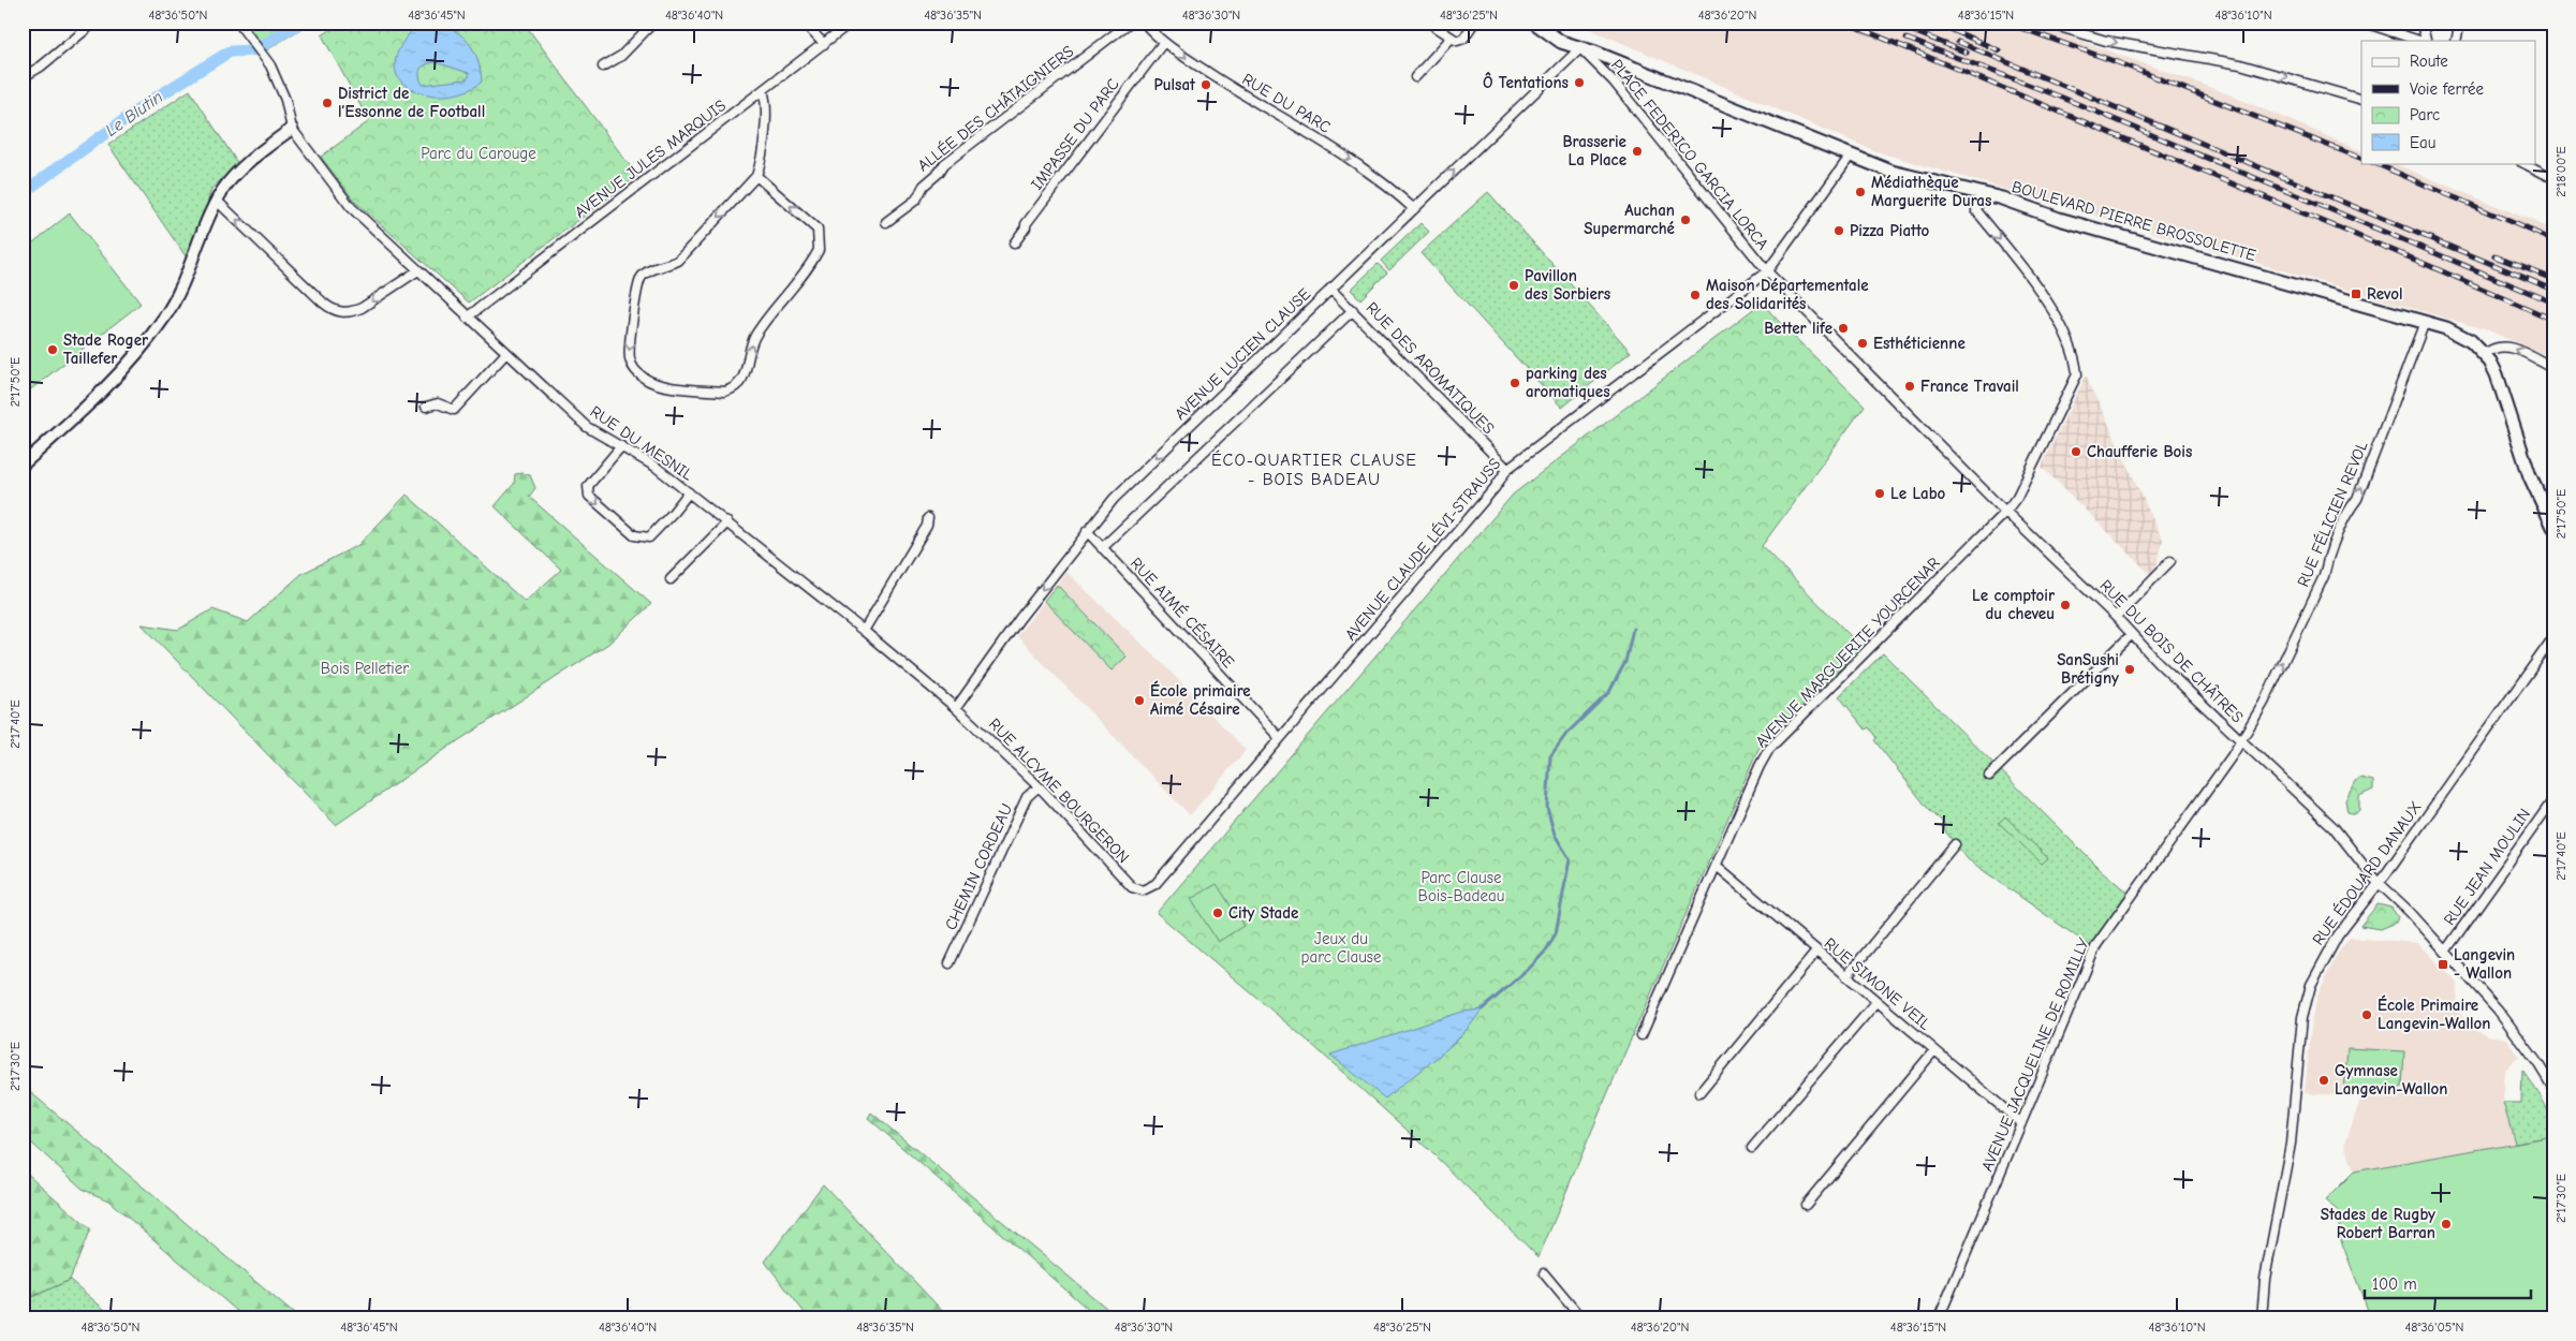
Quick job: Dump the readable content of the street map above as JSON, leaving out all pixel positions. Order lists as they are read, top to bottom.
{
  "streets": {
    "main road": ["BOULEVARD PIERRE BROSSOLETTE"],
    "street": [
      "RUE DU PARC",
      "ALLÉE DES CHÂTAIGNIERS",
      "IMPASSE DU PARC",
      "PLACE FEDERICO GARCIA LORCA",
      "AVENUE JULES MARQUIS",
      "AVENUE LUCIEN CLAUSE",
      "RUE DES AROMATIQUES",
      "RUE DU MESNIL",
      "RUE FÉLICIEN REVOL",
      "AVENUE CLAUDE LÉVI-STRAUSS",
      "RUE AIMÉ CÉSAIRE",
      "RUE DU BOIS DE CHÂTRES",
      "AVENUE MARGUERITE YOURCENAR",
      "RUE ALCYME BOURGERON",
      "CHEMIN CORDEAU",
      "RUE JEAN MOULIN",
      "RUE ÉDOUARD DANAUX",
      "RUE SIMONE VEIL",
      "AVENUE JACQUELINE DE ROMILLY"
    ]
  },
  "crossings": [
    ["RUE DU PARC", "IMPASSE DU PARC"],
    ["RUE DU PARC", "AVENUE LUCIEN CLAUSE"],
    ["PLACE FEDERICO GARCIA LORCA", "BOULEVARD PIERRE BROSSOLETTE"],
    ["PLACE FEDERICO GARCIA LORCA", "AVENUE LUCIEN CLAUSE"],
    ["PLACE FEDERICO GARCIA LORCA", "AVENUE CLAUDE LÉVI-STRAUSS"],
    ["PLACE FEDERICO GARCIA LORCA", "RUE DU BOIS DE CHÂTRES"],
    ["AVENUE JULES MARQUIS", "RUE DU MESNIL"],
    ["BOULEVARD PIERRE BROSSOLETTE", "AVENUE LUCIEN CLAUSE"],
    ["BOULEVARD PIERRE BROSSOLETTE", "RUE FÉLICIEN REVOL"],
    ["AVENUE LUCIEN CLAUSE", "RUE DES AROMATIQUES"],
    ["AVENUE LUCIEN CLAUSE", "RUE DU MESNIL"],
    ["AVENUE LUCIEN CLAUSE", "RUE AIMÉ CÉSAIRE"],
    ["AVENUE LUCIEN CLAUSE", "RUE ALCYME BOURGERON"],
    ["RUE DES AROMATIQUES", "AVENUE CLAUDE LÉVI-STRAUSS"],
    ["RUE DU MESNIL", "RUE ALCYME BOURGERON"],
    ["RUE FÉLICIEN REVOL", "AVENUE JACQUELINE DE ROMILLY"],
    ["AVENUE CLAUDE LÉVI-STRAUSS", "RUE AIMÉ CÉSAIRE"],
    ["AVENUE CLAUDE LÉVI-STRAUSS", "RUE DU BOIS DE CHÂTRES"],
    ["AVENUE CLAUDE LÉVI-STRAUSS", "RUE ALCYME BOURGERON"],
    ["RUE DU BOIS DE CHÂTRES", "AVENUE MARGUERITE YOURCENAR"],
    ["RUE DU BOIS DE CHÂTRES", "RUE JEAN MOULIN"],
    ["RUE DU BOIS DE CHÂTRES", "RUE ÉDOUARD DANAUX"],
    ["RUE DU BOIS DE CHÂTRES", "AVENUE JACQUELINE DE ROMILLY"],
    ["AVENUE MARGUERITE YOURCENAR", "RUE SIMONE VEIL"],
    ["RUE ALCYME BOURGERON", "CHEMIN CORDEAU"],
    ["RUE SIMONE VEIL", "AVENUE JACQUELINE DE ROMILLY"]
  ],
  "one_way": ["RUE DU PARC", "RUE FÉLICIEN REVOL"],
  "districts": ["ÉCO-QUARTIER CLAUSE - BOIS BADEAU"],
  "water": ["Le Blutin"],
  "parks": [
    "Parc du Carouge",
    "Bois Pelletier",
    "Parc Clause Bois-Badeau",
    "Jeux du parc Clause"
  ],
  "places": {
    "other": [
      "Ô Tentations",
      "Pulsat",
      "District de l’Essonne de Football",
      "Brasserie La Place",
      "Médiathèque Marguerite Duras",
      "Auchan Supermarché",
      "Pizza Piatto",
      "Pavillon des Sorbiers",
      "Maison Départementale des Solidarités",
      "Better life",
      "Esthéticienne",
      "Stade Roger Taillefer",
      "parking des aromatiques",
      "France Travail",
      "Chaufferie Bois",
      "Le Labo",
      "Le comptoir du cheveu",
      "SanSushi Brétigny",
      "École primaire Aimé Césaire",
      "City Stade",
      "École Primaire Langevin-Wallon",
      "Gymnase Langevin-Wallon",
      "Stades de Rugby Robert Barran"
    ],
    "transit": ["Revol", "Langevin - Wallon"]
  },
  "legend": [
    "Route",
    "Voie ferrée",
    "Parc",
    "Eau"
  ],
  "scale_bar": "100 m",
  "coordinates": [
    "48°36'50\"N",
    "48°36'45\"N",
    "48°36'40\"N",
    "48°36'35\"N",
    "48°36'30\"N",
    "48°36'25\"N",
    "48°36'20\"N",
    "48°36'15\"N",
    "48°36'10\"N",
    "2°18'00\"E",
    "2°17'50\"E",
    "2°17'40\"E",
    "2°17'30\"E",
    "48°36'05\"N"
  ]
}
